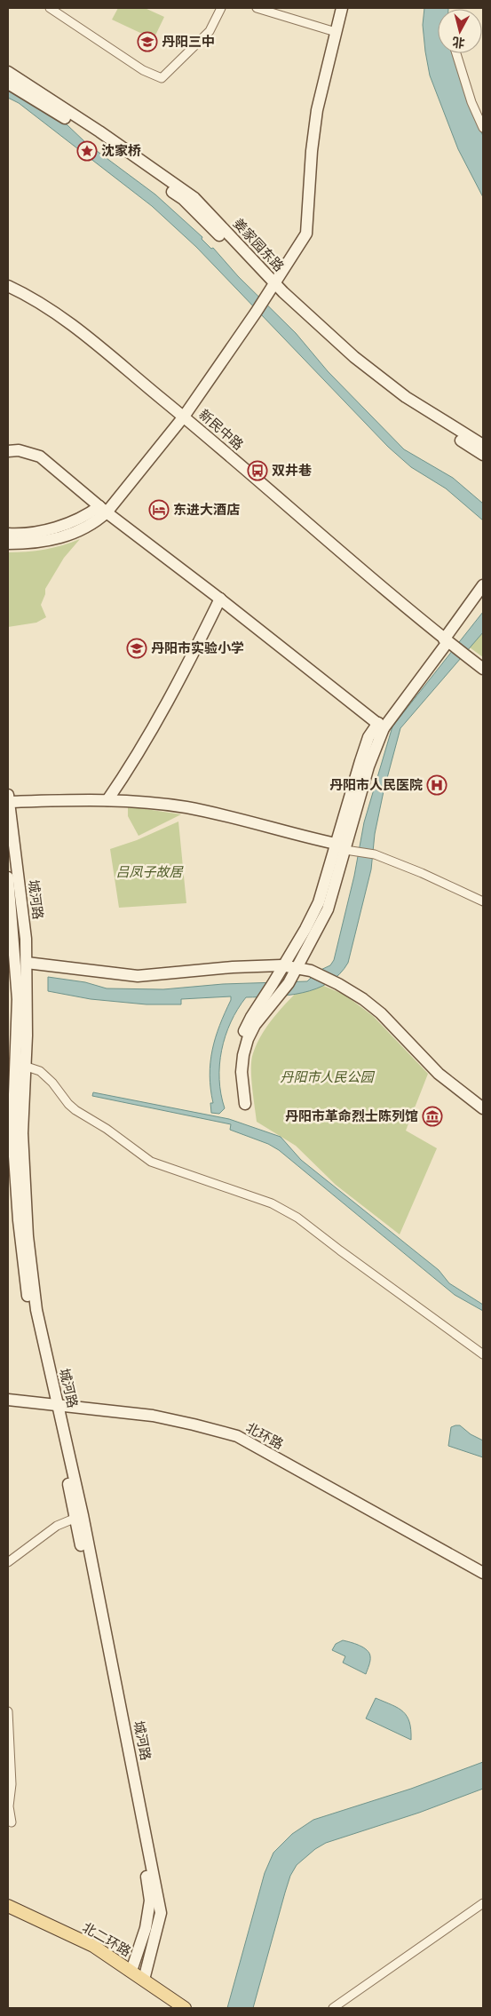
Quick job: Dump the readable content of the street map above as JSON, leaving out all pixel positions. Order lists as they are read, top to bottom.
{
  "streets": {
    "main road": [
      "姜家园东路",
      "新民中路",
      "城河路",
      "北环路",
      "北二环路"
    ]
  },
  "crossings": [
    ["城河路", "北环路"],
    ["城河路", "北二环路"]
  ],
  "parks": ["吕凤子故居", "丹阳市人民公园"],
  "places": {
    "school or university": ["丹阳三中", "丹阳市实验小学"],
    "place": ["沈家桥"],
    "bus stop": ["双井巷"],
    "hotel": ["东进大酒店"],
    "hospital": ["丹阳市人民医院"],
    "museum": ["丹阳市革命烈士陈列馆"]
  },
  "north": "bottom"
}
